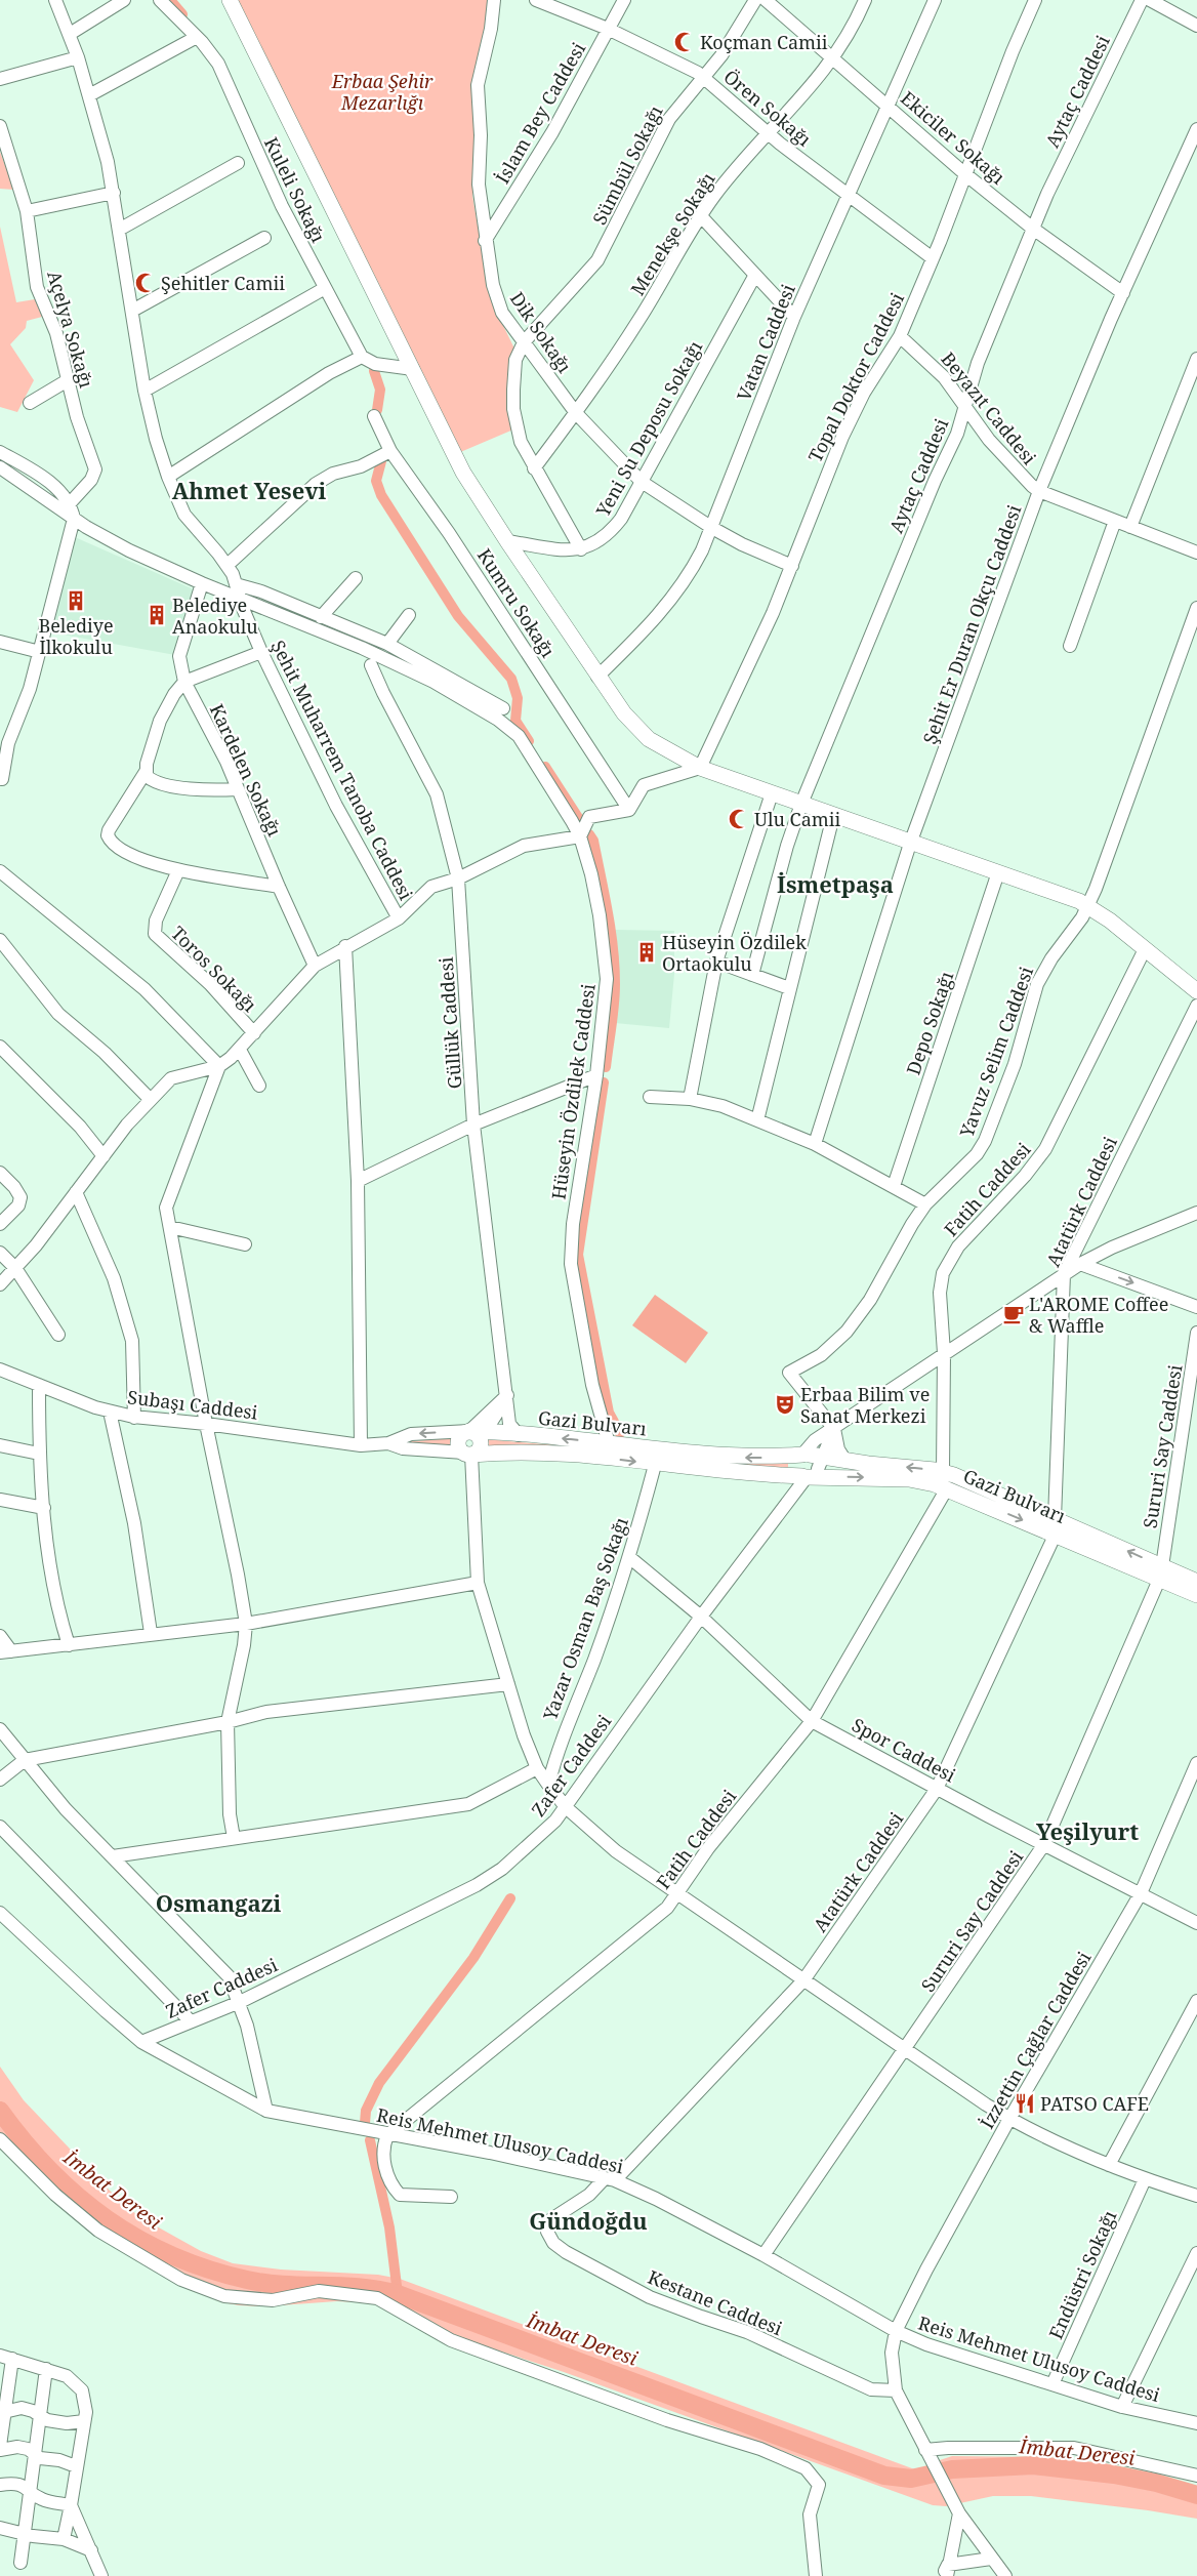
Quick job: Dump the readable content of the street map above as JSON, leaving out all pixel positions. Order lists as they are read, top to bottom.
{
  "streets": {
    "main road": ["Gazi Bulvarı"],
    "street": [
      "Aytaç Caddesi",
      "Ören Sokağı",
      "İslam Bey Caddesi",
      "Ekiciler Sokağı",
      "Sümbül Sokağı",
      "Kuleli Sokağı",
      "Menekşe Sokağı",
      "Açelya Sokağı",
      "Dik Sokağı",
      "Vatan Caddesi",
      "Topal Doktor Caddesi",
      "Beyazıt Caddesi",
      "Yeni Su Deposu Sokağı",
      "Kumru Sokağı",
      "Şehit Er Duran Okçu Caddesi",
      "Kardelen Sokağı",
      "Şehit Muharrem Tanoba Caddesi",
      "Toros Sokağı",
      "Güllük Caddesi",
      "Depo Sokağı",
      "Yavuz Selim Caddesi",
      "Hüseyin Özdilek Caddesi",
      "Fatih Caddesi",
      "Atatürk Caddesi",
      "Subaşı Caddesi",
      "Sururi Say Caddesi",
      "Yazar Osman Baş Sokağı",
      "Spor Caddesi",
      "Zafer Caddesi",
      "İzzettin Çağlar Caddesi",
      "Reis Mehmet Ulusoy Caddesi",
      "Endüstri Sokağı",
      "Kestane Caddesi"
    ]
  },
  "crossings": [
    ["Aytaç Caddesi", "Ekiciler Sokağı"],
    ["Aytaç Caddesi", "Beyazıt Caddesi"],
    ["Ören Sokağı", "İslam Bey Caddesi"],
    ["Ören Sokağı", "Sümbül Sokağı"],
    ["Ören Sokağı", "Menekşe Sokağı"],
    ["Ören Sokağı", "Vatan Caddesi"],
    ["Ören Sokağı", "Topal Doktor Caddesi"],
    ["İslam Bey Caddesi", "Dik Sokağı"],
    ["Ekiciler Sokağı", "Menekşe Sokağı"],
    ["Ekiciler Sokağı", "Vatan Caddesi"],
    ["Ekiciler Sokağı", "Topal Doktor Caddesi"],
    ["Ekiciler Sokağı", "Şehit Er Duran Okçu Caddesi"],
    ["Sümbül Sokağı", "Dik Sokağı"],
    ["Menekşe Sokağı", "Dik Sokağı"],
    ["Dik Sokağı", "Vatan Caddesi"],
    ["Dik Sokağı", "Topal Doktor Caddesi"],
    ["Dik Sokağı", "Yeni Su Deposu Sokağı"],
    ["Topal Doktor Caddesi", "Beyazıt Caddesi"],
    ["Beyazıt Caddesi", "Şehit Er Duran Okçu Caddesi"],
    ["Kardelen Sokağı", "Hüseyin Özdilek Caddesi"],
    ["Şehit Muharrem Tanoba Caddesi", "Hüseyin Özdilek Caddesi"],
    ["Güllük Caddesi", "Gazi Bulvarı"],
    ["Hüseyin Özdilek Caddesi", "Gazi Bulvarı"],
    ["Fatih Caddesi", "Gazi Bulvarı"],
    ["Fatih Caddesi", "Spor Caddesi"],
    ["Fatih Caddesi", "Reis Mehmet Ulusoy Caddesi"],
    ["Atatürk Caddesi", "Gazi Bulvarı"],
    ["Atatürk Caddesi", "Spor Caddesi"],
    ["Atatürk Caddesi", "Reis Mehmet Ulusoy Caddesi"],
    ["Atatürk Caddesi", "Kestane Caddesi"],
    ["Subaşı Caddesi", "Gazi Bulvarı"],
    ["Gazi Bulvarı", "Sururi Say Caddesi"],
    ["Gazi Bulvarı", "Yazar Osman Baş Sokağı"],
    ["Gazi Bulvarı", "Zafer Caddesi"],
    ["Sururi Say Caddesi", "Spor Caddesi"],
    ["Sururi Say Caddesi", "Reis Mehmet Ulusoy Caddesi"],
    ["Yazar Osman Baş Sokağı", "Spor Caddesi"],
    ["Spor Caddesi", "Zafer Caddesi"],
    ["Spor Caddesi", "İzzettin Çağlar Caddesi"],
    ["Zafer Caddesi", "Reis Mehmet Ulusoy Caddesi"],
    ["İzzettin Çağlar Caddesi", "Reis Mehmet Ulusoy Caddesi"],
    ["İzzettin Çağlar Caddesi", "Kestane Caddesi"],
    ["Reis Mehmet Ulusoy Caddesi", "Endüstri Sokağı"],
    ["Reis Mehmet Ulusoy Caddesi", "Kestane Caddesi"]
  ],
  "districts": [
    "Ahmet Yesevi",
    "İsmetpaşa",
    "Yeşilyurt",
    "Osmangazi",
    "Gündoğdu"
  ],
  "water": ["İmbat Deresi"],
  "parks": ["Erbaa Şehir Mezarlığı"],
  "places": {
    "mosque": ["Koçman Camii", "Şehitler Camii", "Ulu Camii"],
    "building": ["Belediye İlkokulu", "Belediye Anaokulu", "Hüseyin Özdilek Ortaokulu"],
    "cafe": ["L'AROME Coffee & Waffle"],
    "theatre": ["Erbaa Bilim ve Sanat Merkezi"],
    "restaurant": ["PATSO CAFE"]
  }
}
